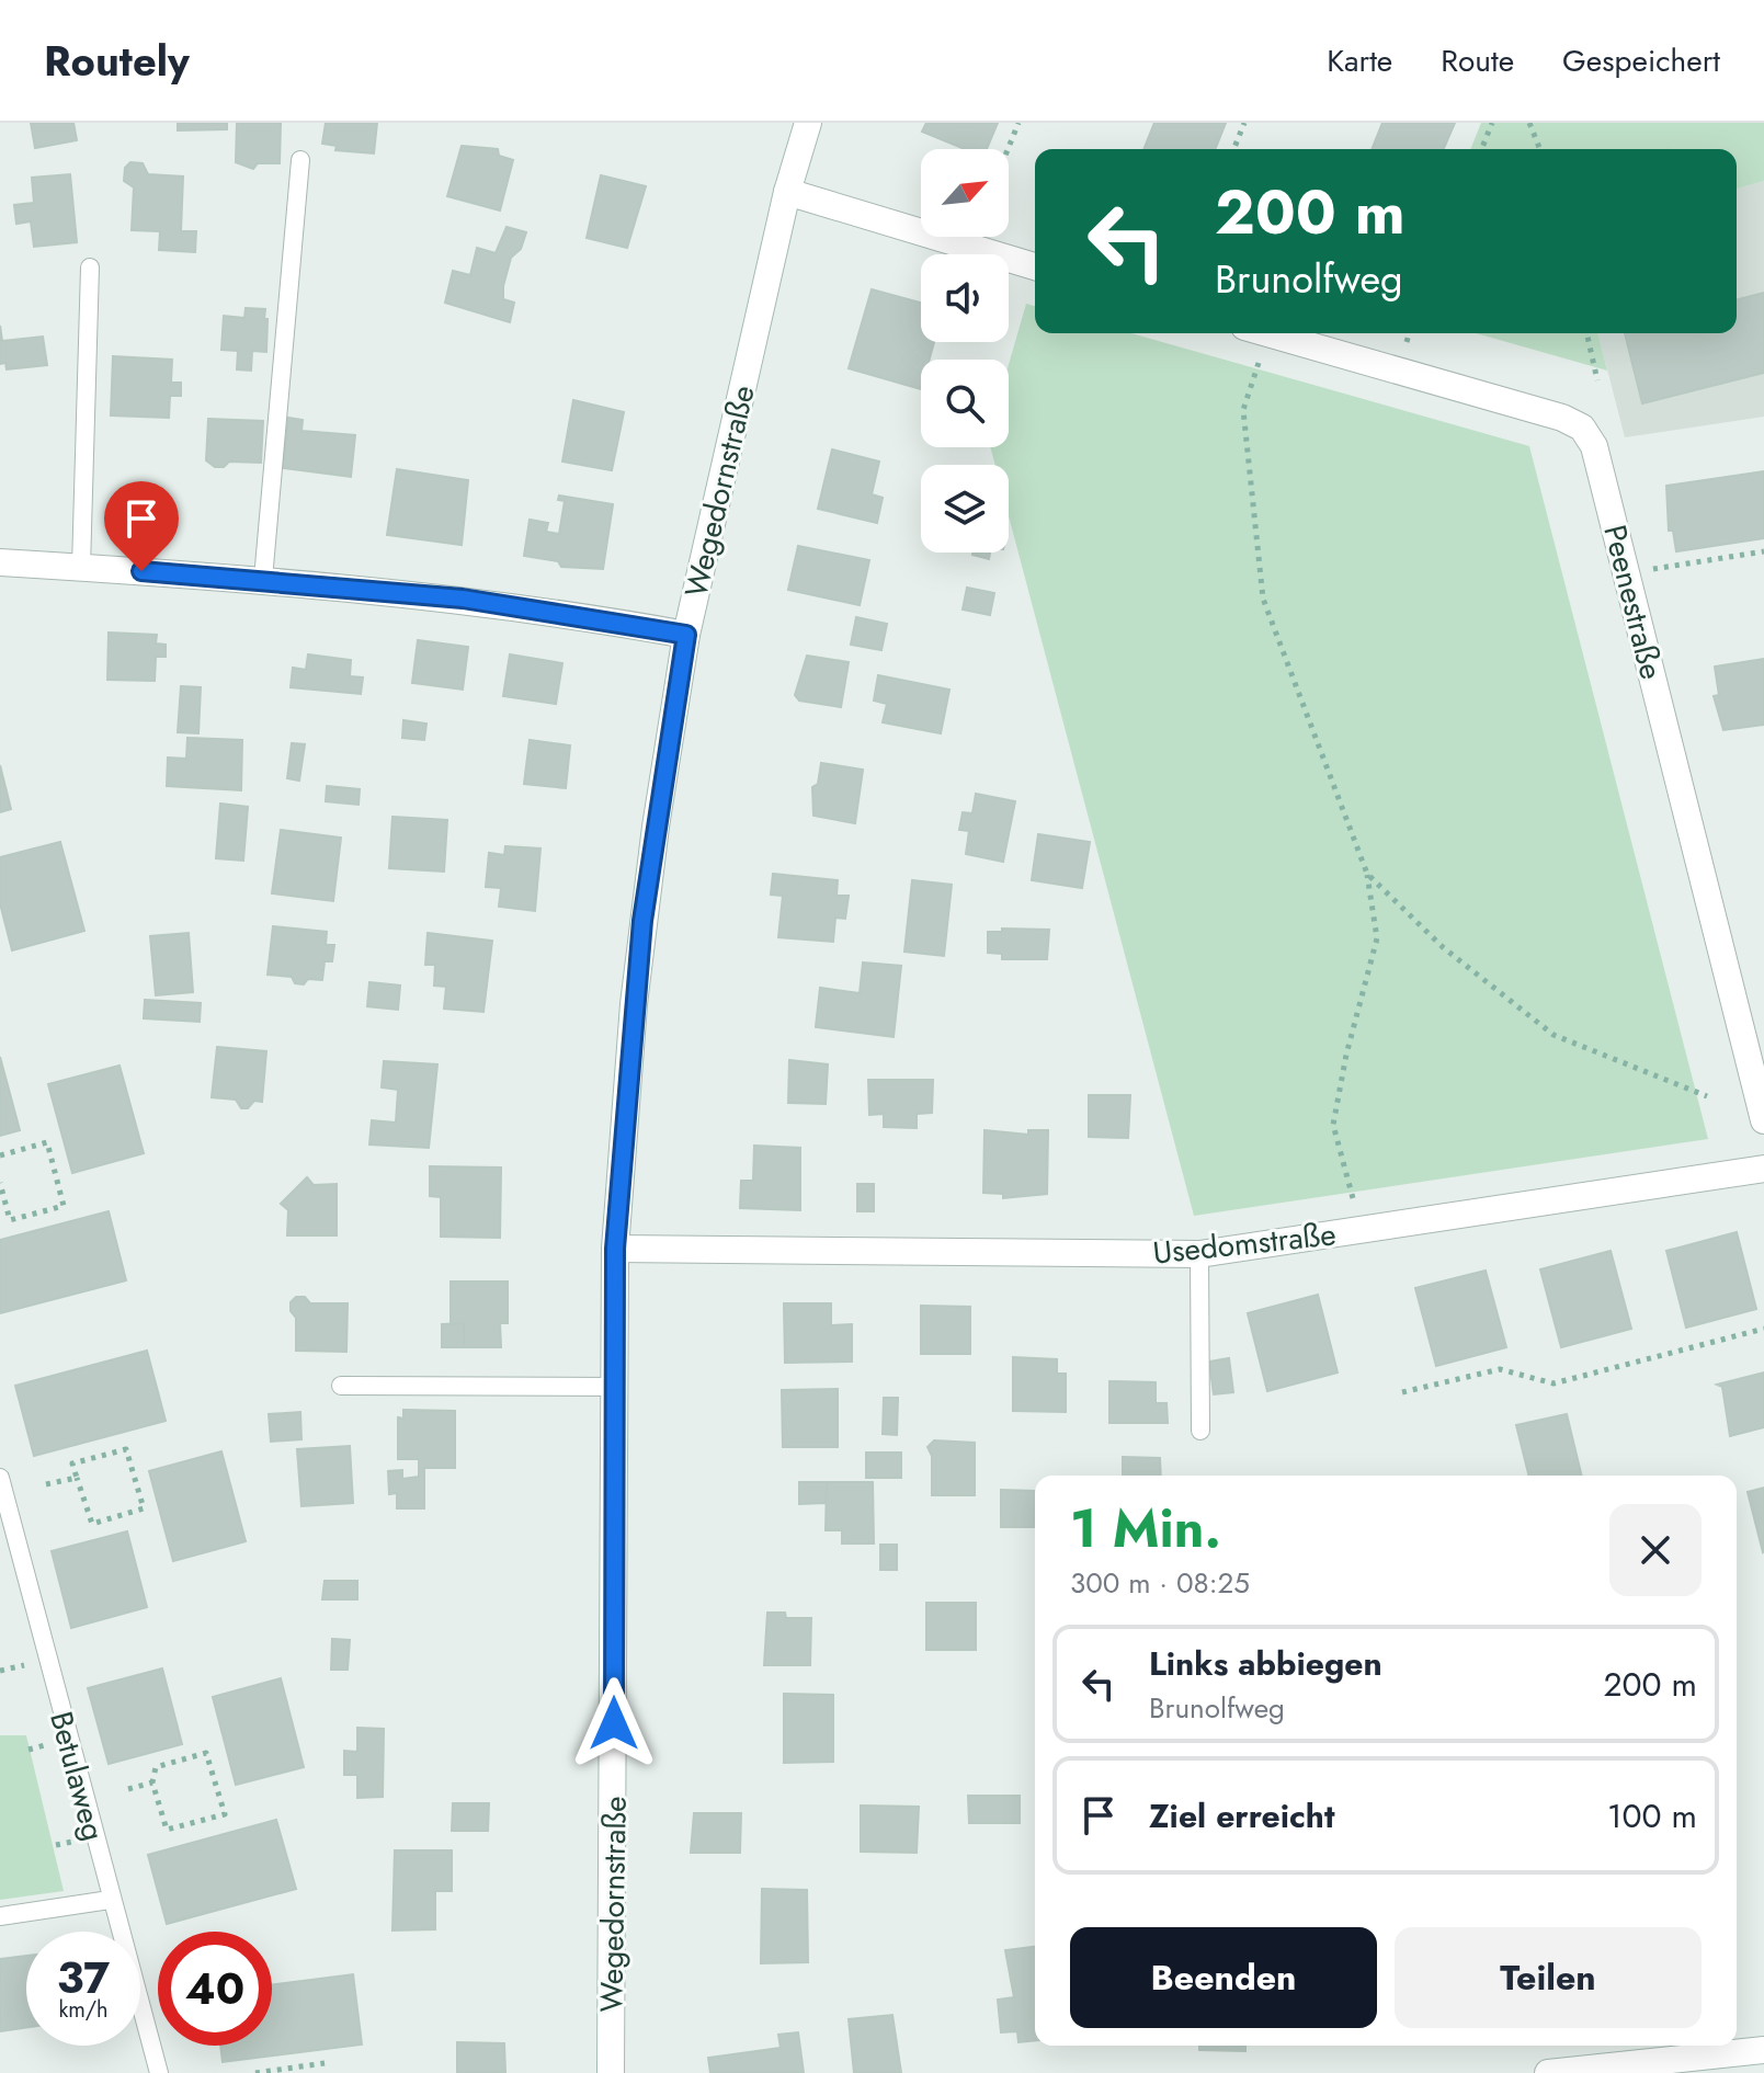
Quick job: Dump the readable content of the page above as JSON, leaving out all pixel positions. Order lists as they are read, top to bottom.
{
  "streets": {
    "street": ["Wegedornstraße", "Peenestraße", "Usedomstraße"],
    "lane": ["Betulaweg"]
  },
  "crossings": [
    ["Wegedornstraße", "Usedomstraße"]
  ],
  "north": "top right",
  "page": {
    "header": "Routely",
    "nav": ["Karte", "Route", "Gespeichert"],
    "turn": ["200 m", "Brunolfweg"],
    "heading": ["1 Min.", "300 m · 08:25"],
    "list": [
      {
        "name": "Links abbiegen",
        "note": "Brunolfweg",
        "value": "200 m"
      },
      {
        "name": "Ziel erreicht",
        "value": "100 m"
      }
    ],
    "buttons": ["Beenden", "Teilen"],
    "speed": "37 km/h",
    "limit": "40"
  }
}
